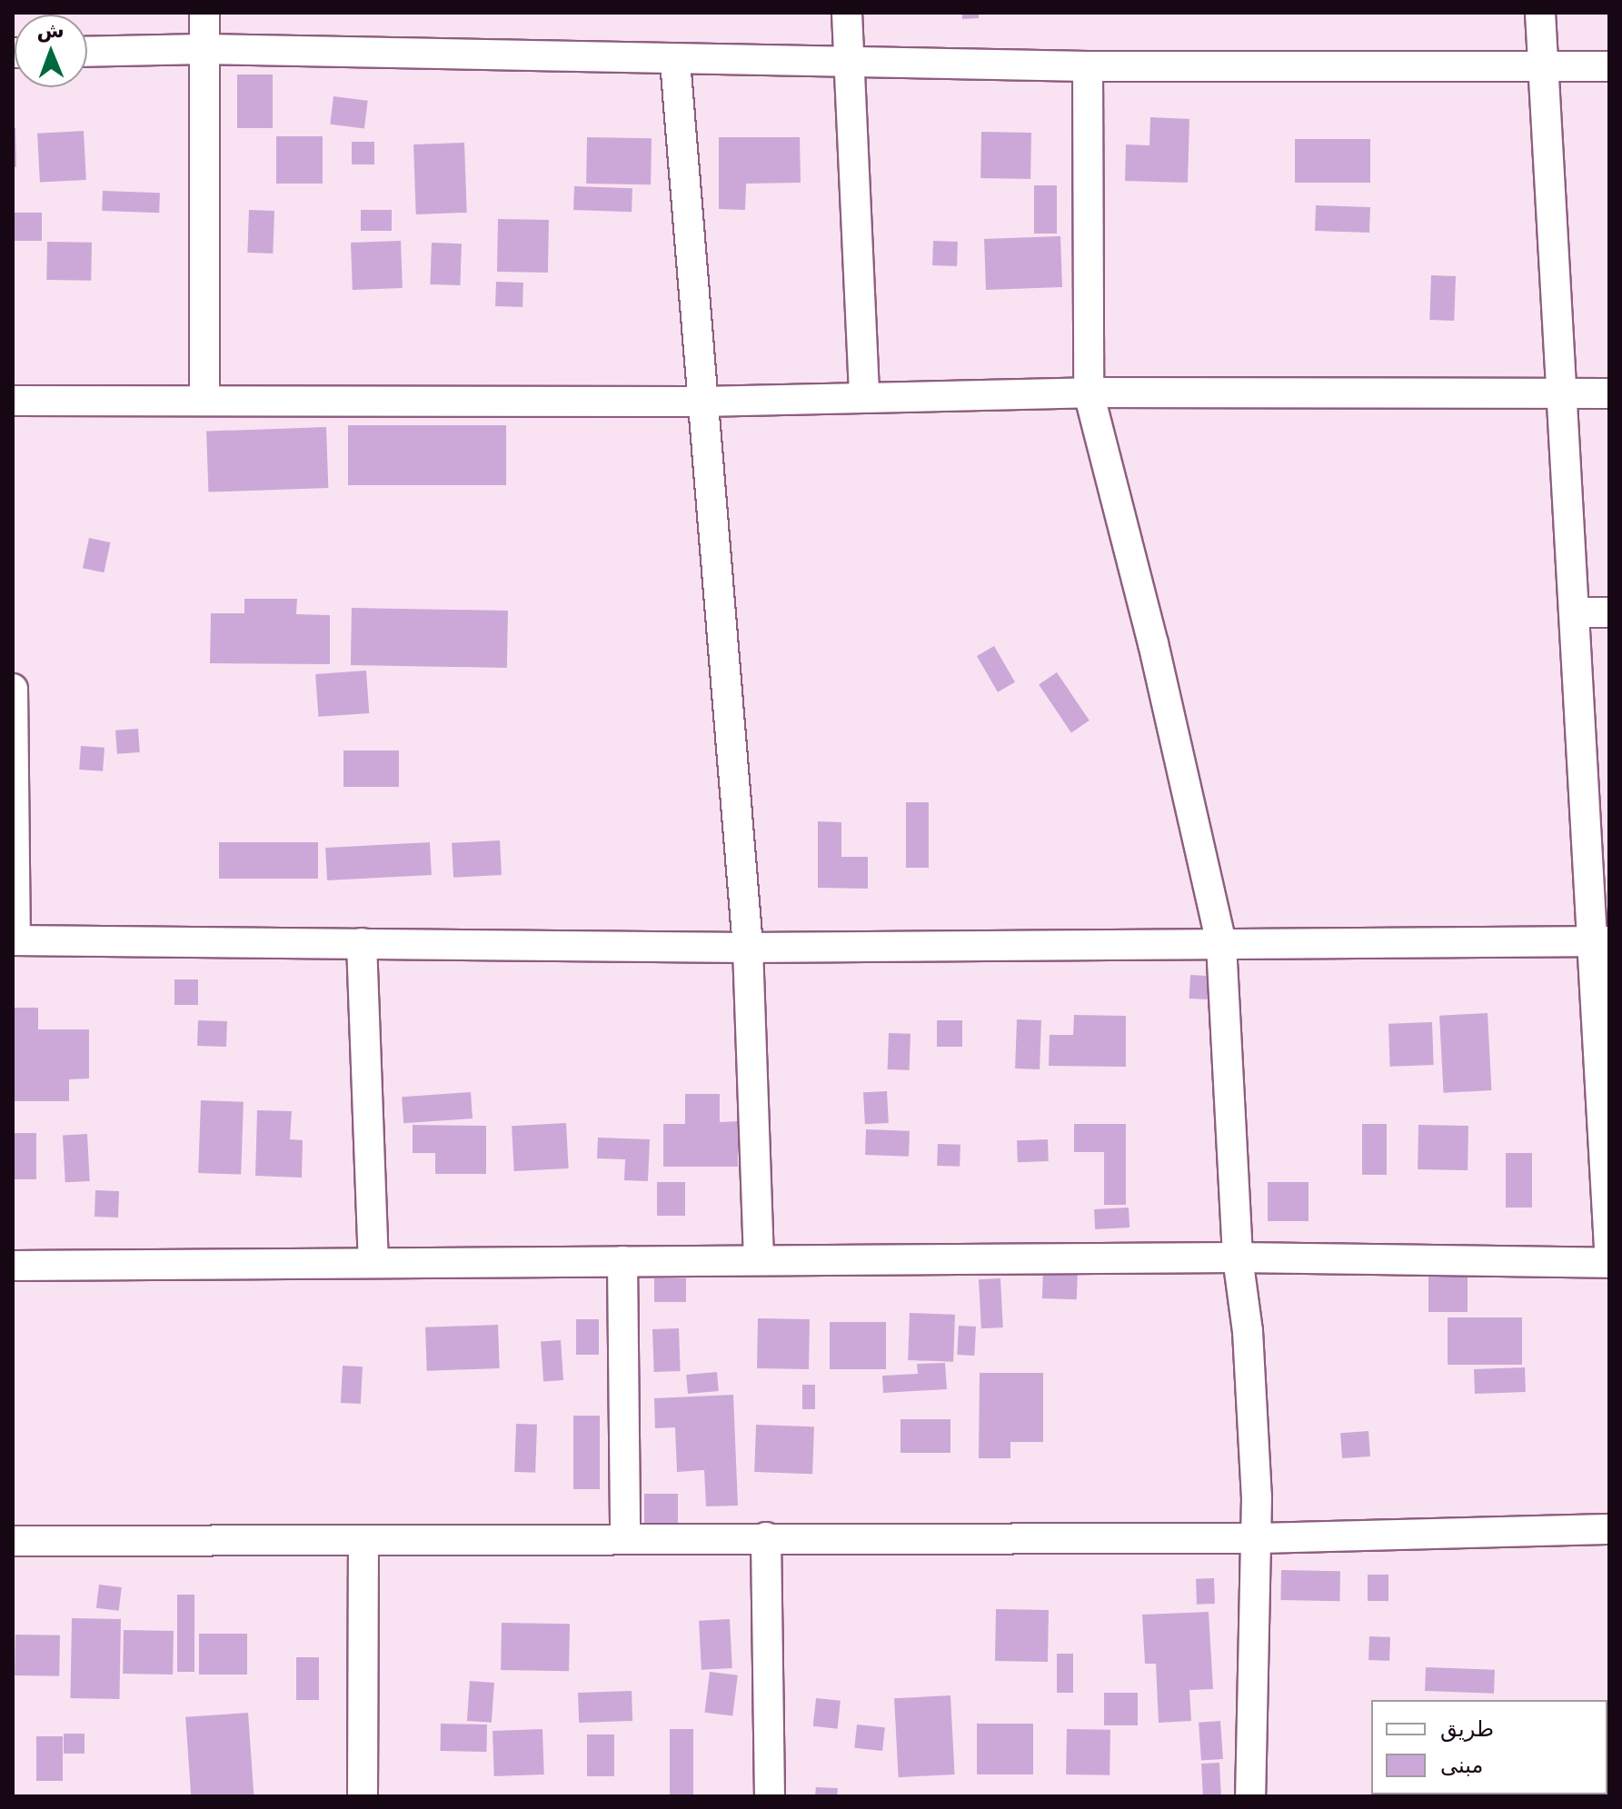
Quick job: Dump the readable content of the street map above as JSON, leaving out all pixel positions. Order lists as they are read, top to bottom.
{
  "legend": ["طريق", "مبنى"],
  "north": "top"
}
